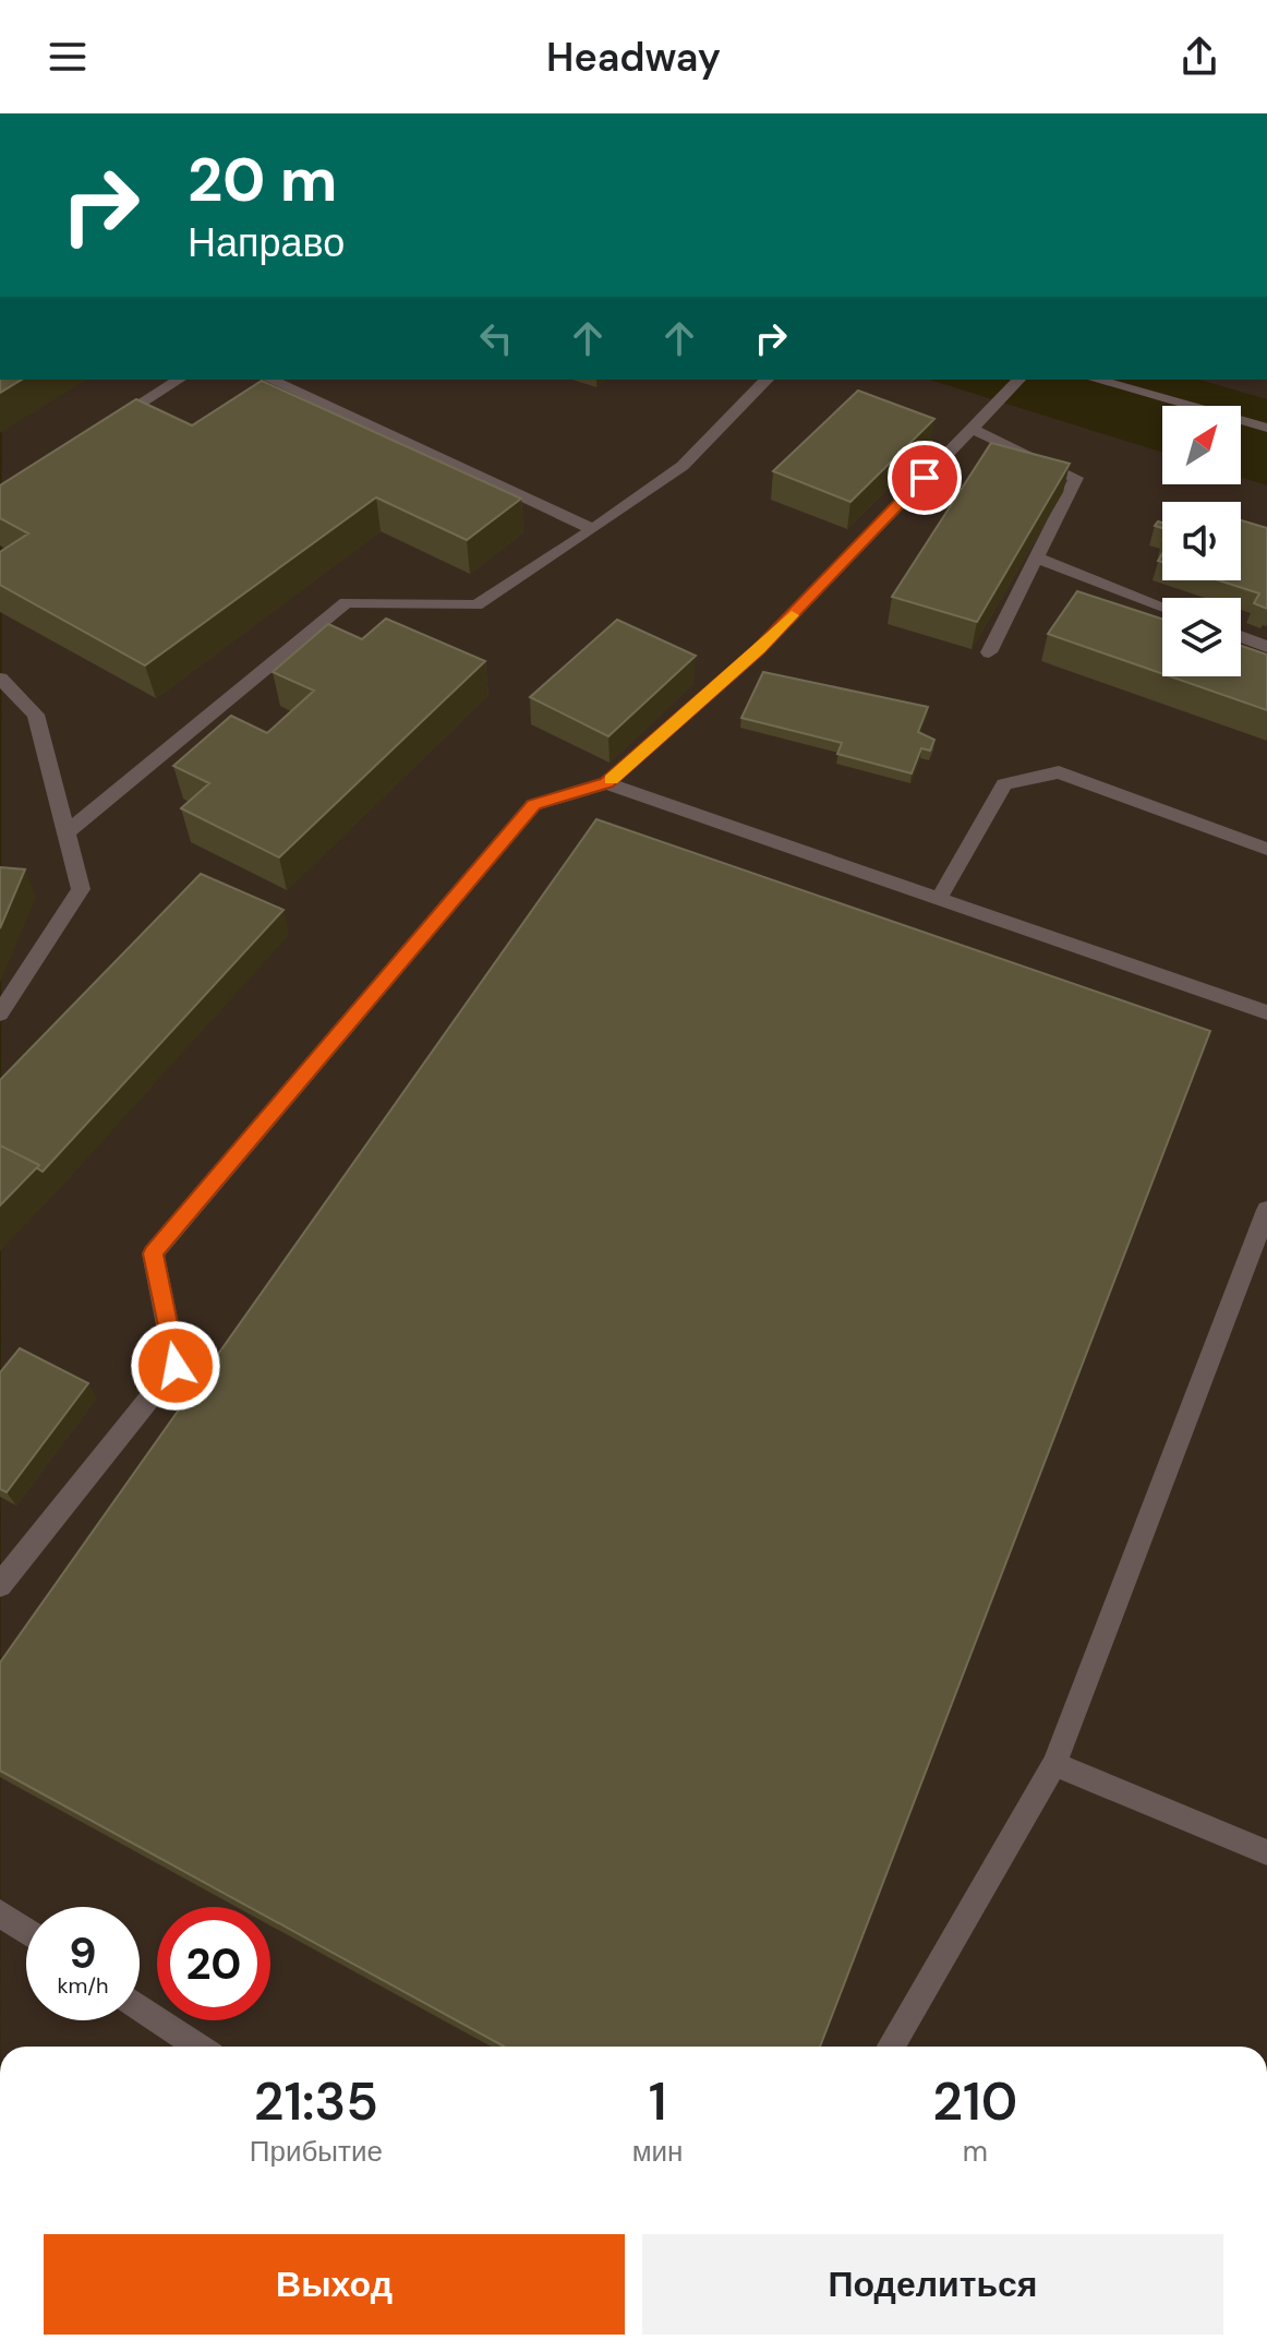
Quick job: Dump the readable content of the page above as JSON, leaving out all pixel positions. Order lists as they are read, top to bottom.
{
  "north": "top right",
  "page": {
    "header": "Headway",
    "turn": ["20 m", "Направо"],
    "speed": "9 km/h",
    "limit": "20",
    "eta": [
      "21:35",
      "Прибытие",
      "1",
      "мин",
      "210",
      "m"
    ],
    "buttons": ["Выход", "Поделиться"]
  }
}
